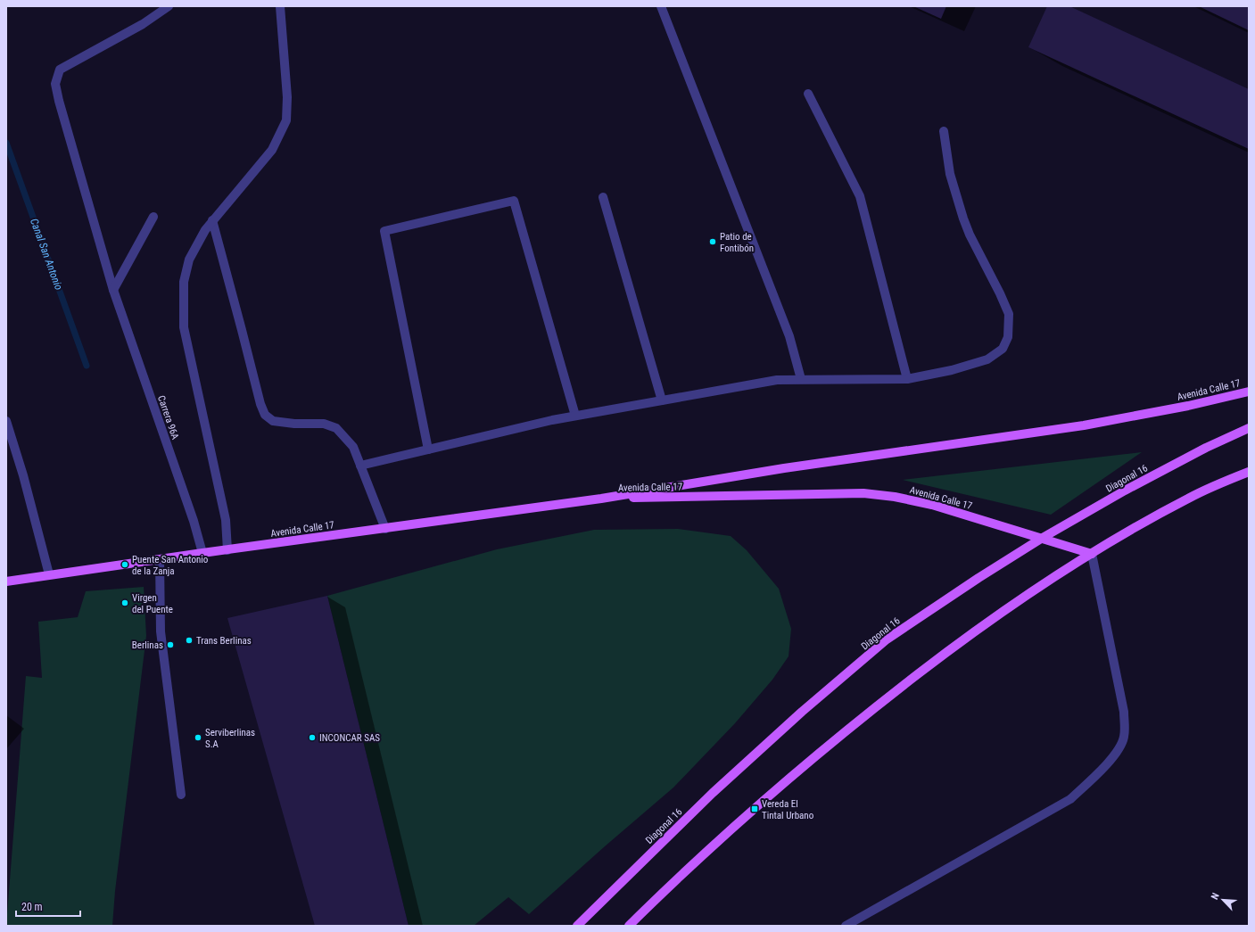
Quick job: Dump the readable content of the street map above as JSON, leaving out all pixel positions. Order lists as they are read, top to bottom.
{
  "streets": {
    "main road": ["Avenida Calle 17", "Diagonal 16"],
    "lane": ["Carrera 96A"]
  },
  "crossings": [
    ["Avenida Calle 17", "Carrera 96A"],
    ["Avenida Calle 17", "Diagonal 16"]
  ],
  "water": ["Canal San Antonio"],
  "places": {
    "other": [
      "Patio de Fontibón",
      "Puente San Antonio de la Zanja",
      "Virgen del Puente",
      "Trans Berlinas",
      "Berlinas",
      "Serviberlinas S.A",
      "INCONCAR SAS"
    ],
    "transit": ["Vereda El Tintal Urbano"]
  },
  "scale_bar": "20 m",
  "north": "top left"
}
